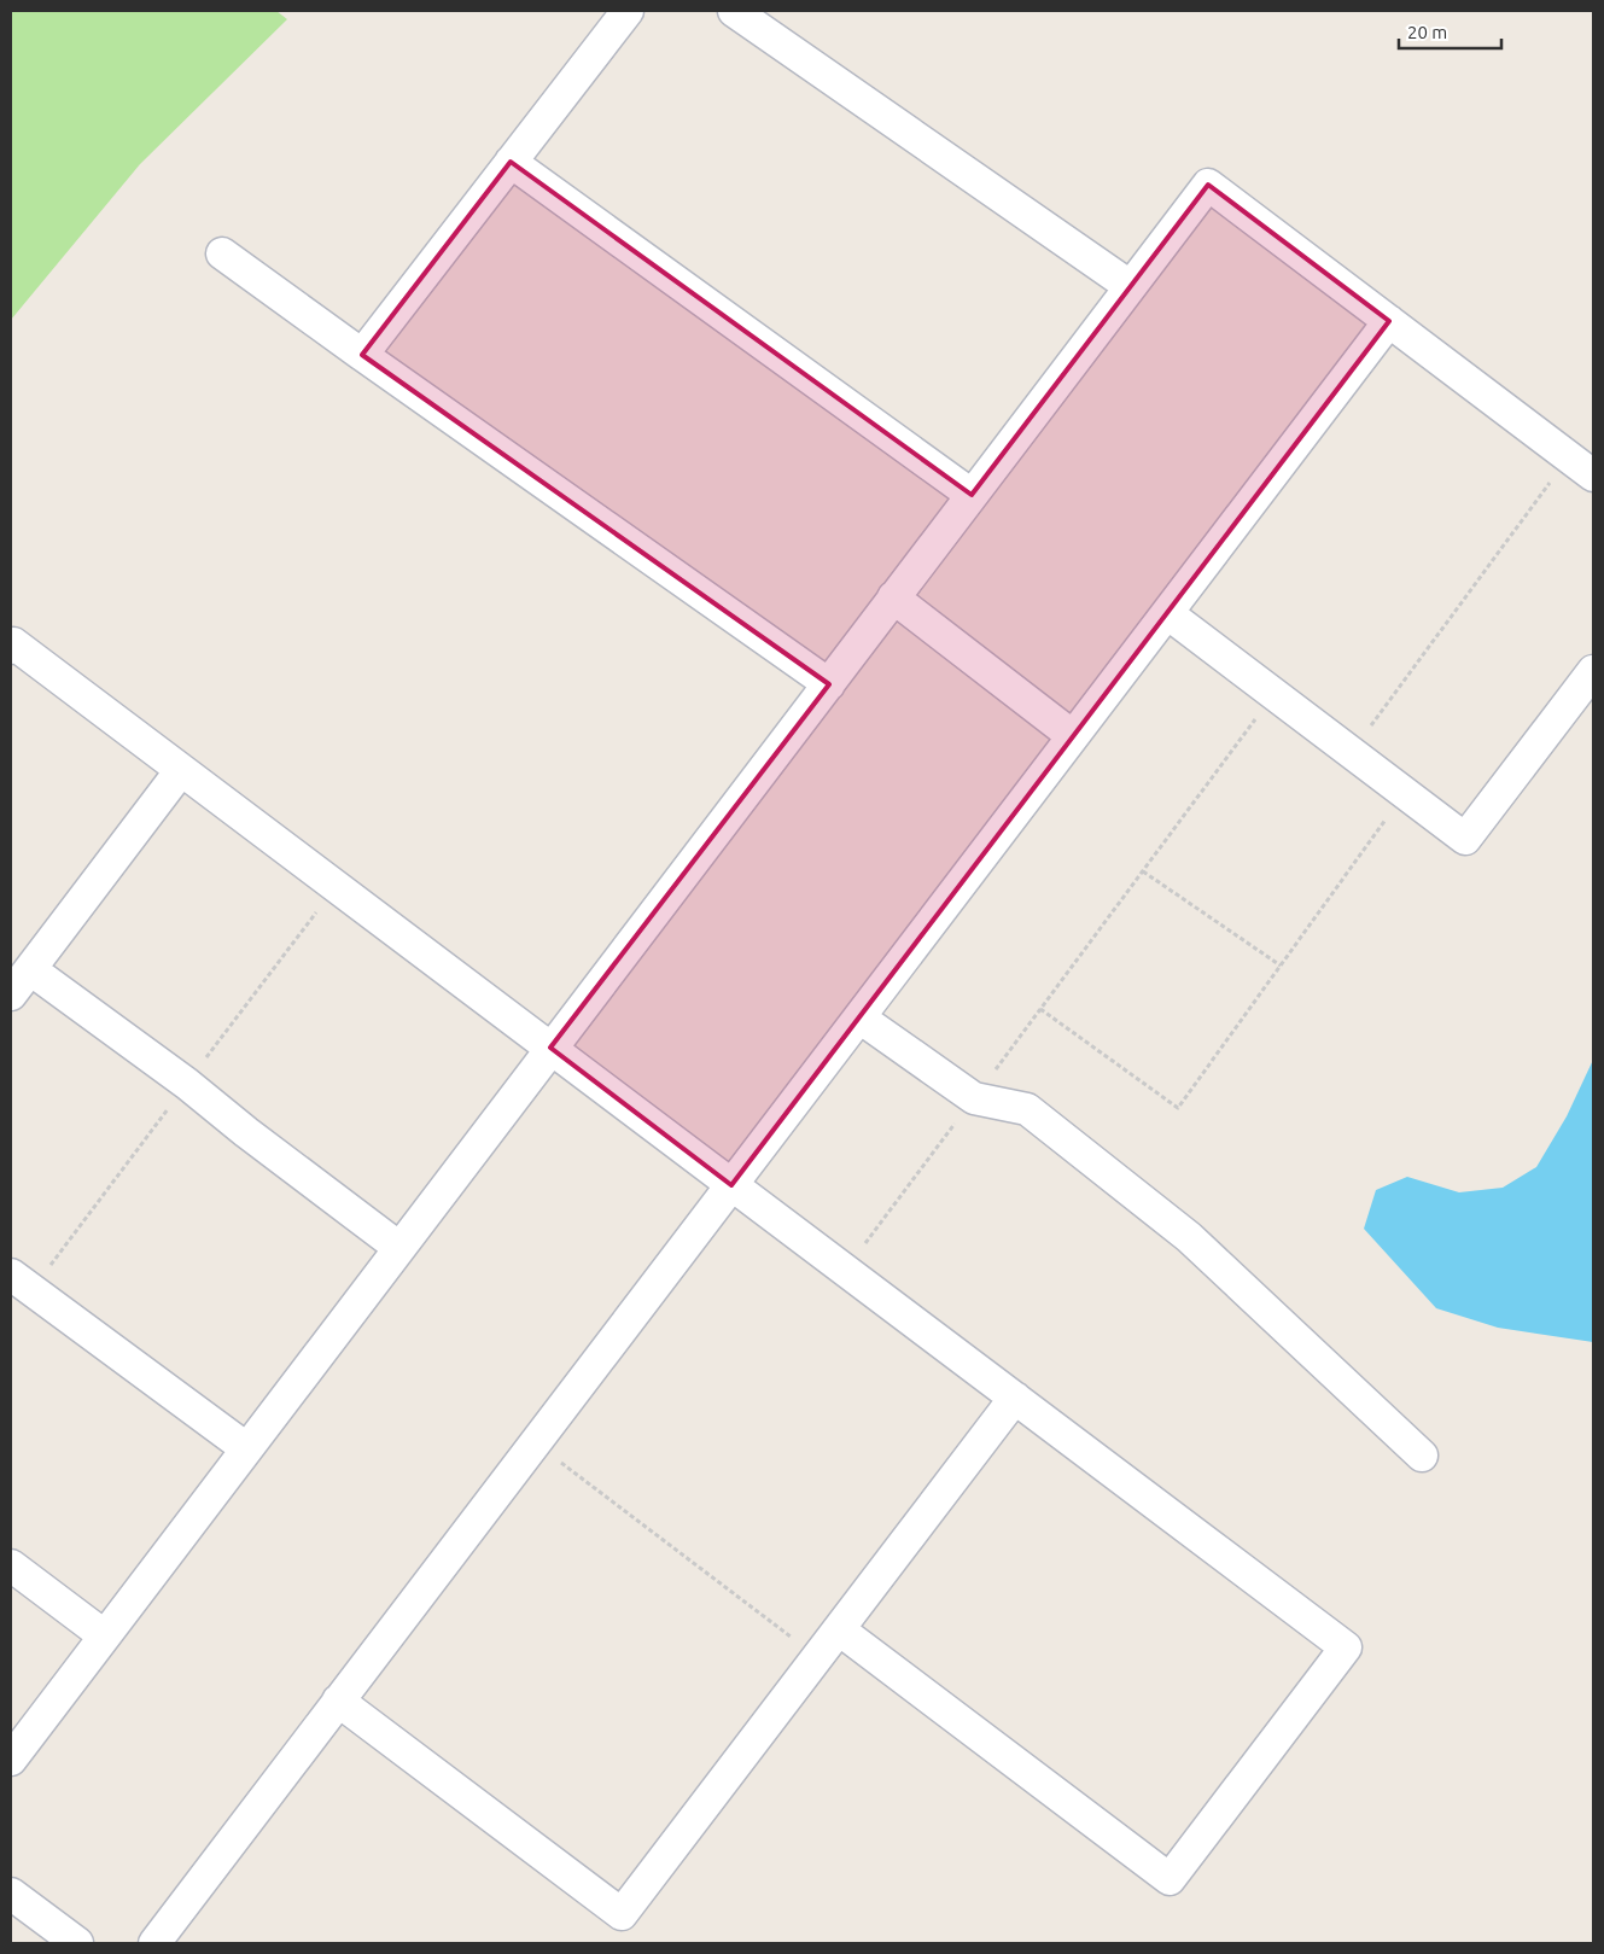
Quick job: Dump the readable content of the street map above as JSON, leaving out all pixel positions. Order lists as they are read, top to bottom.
{
  "scale_bar": "20 m"
}
